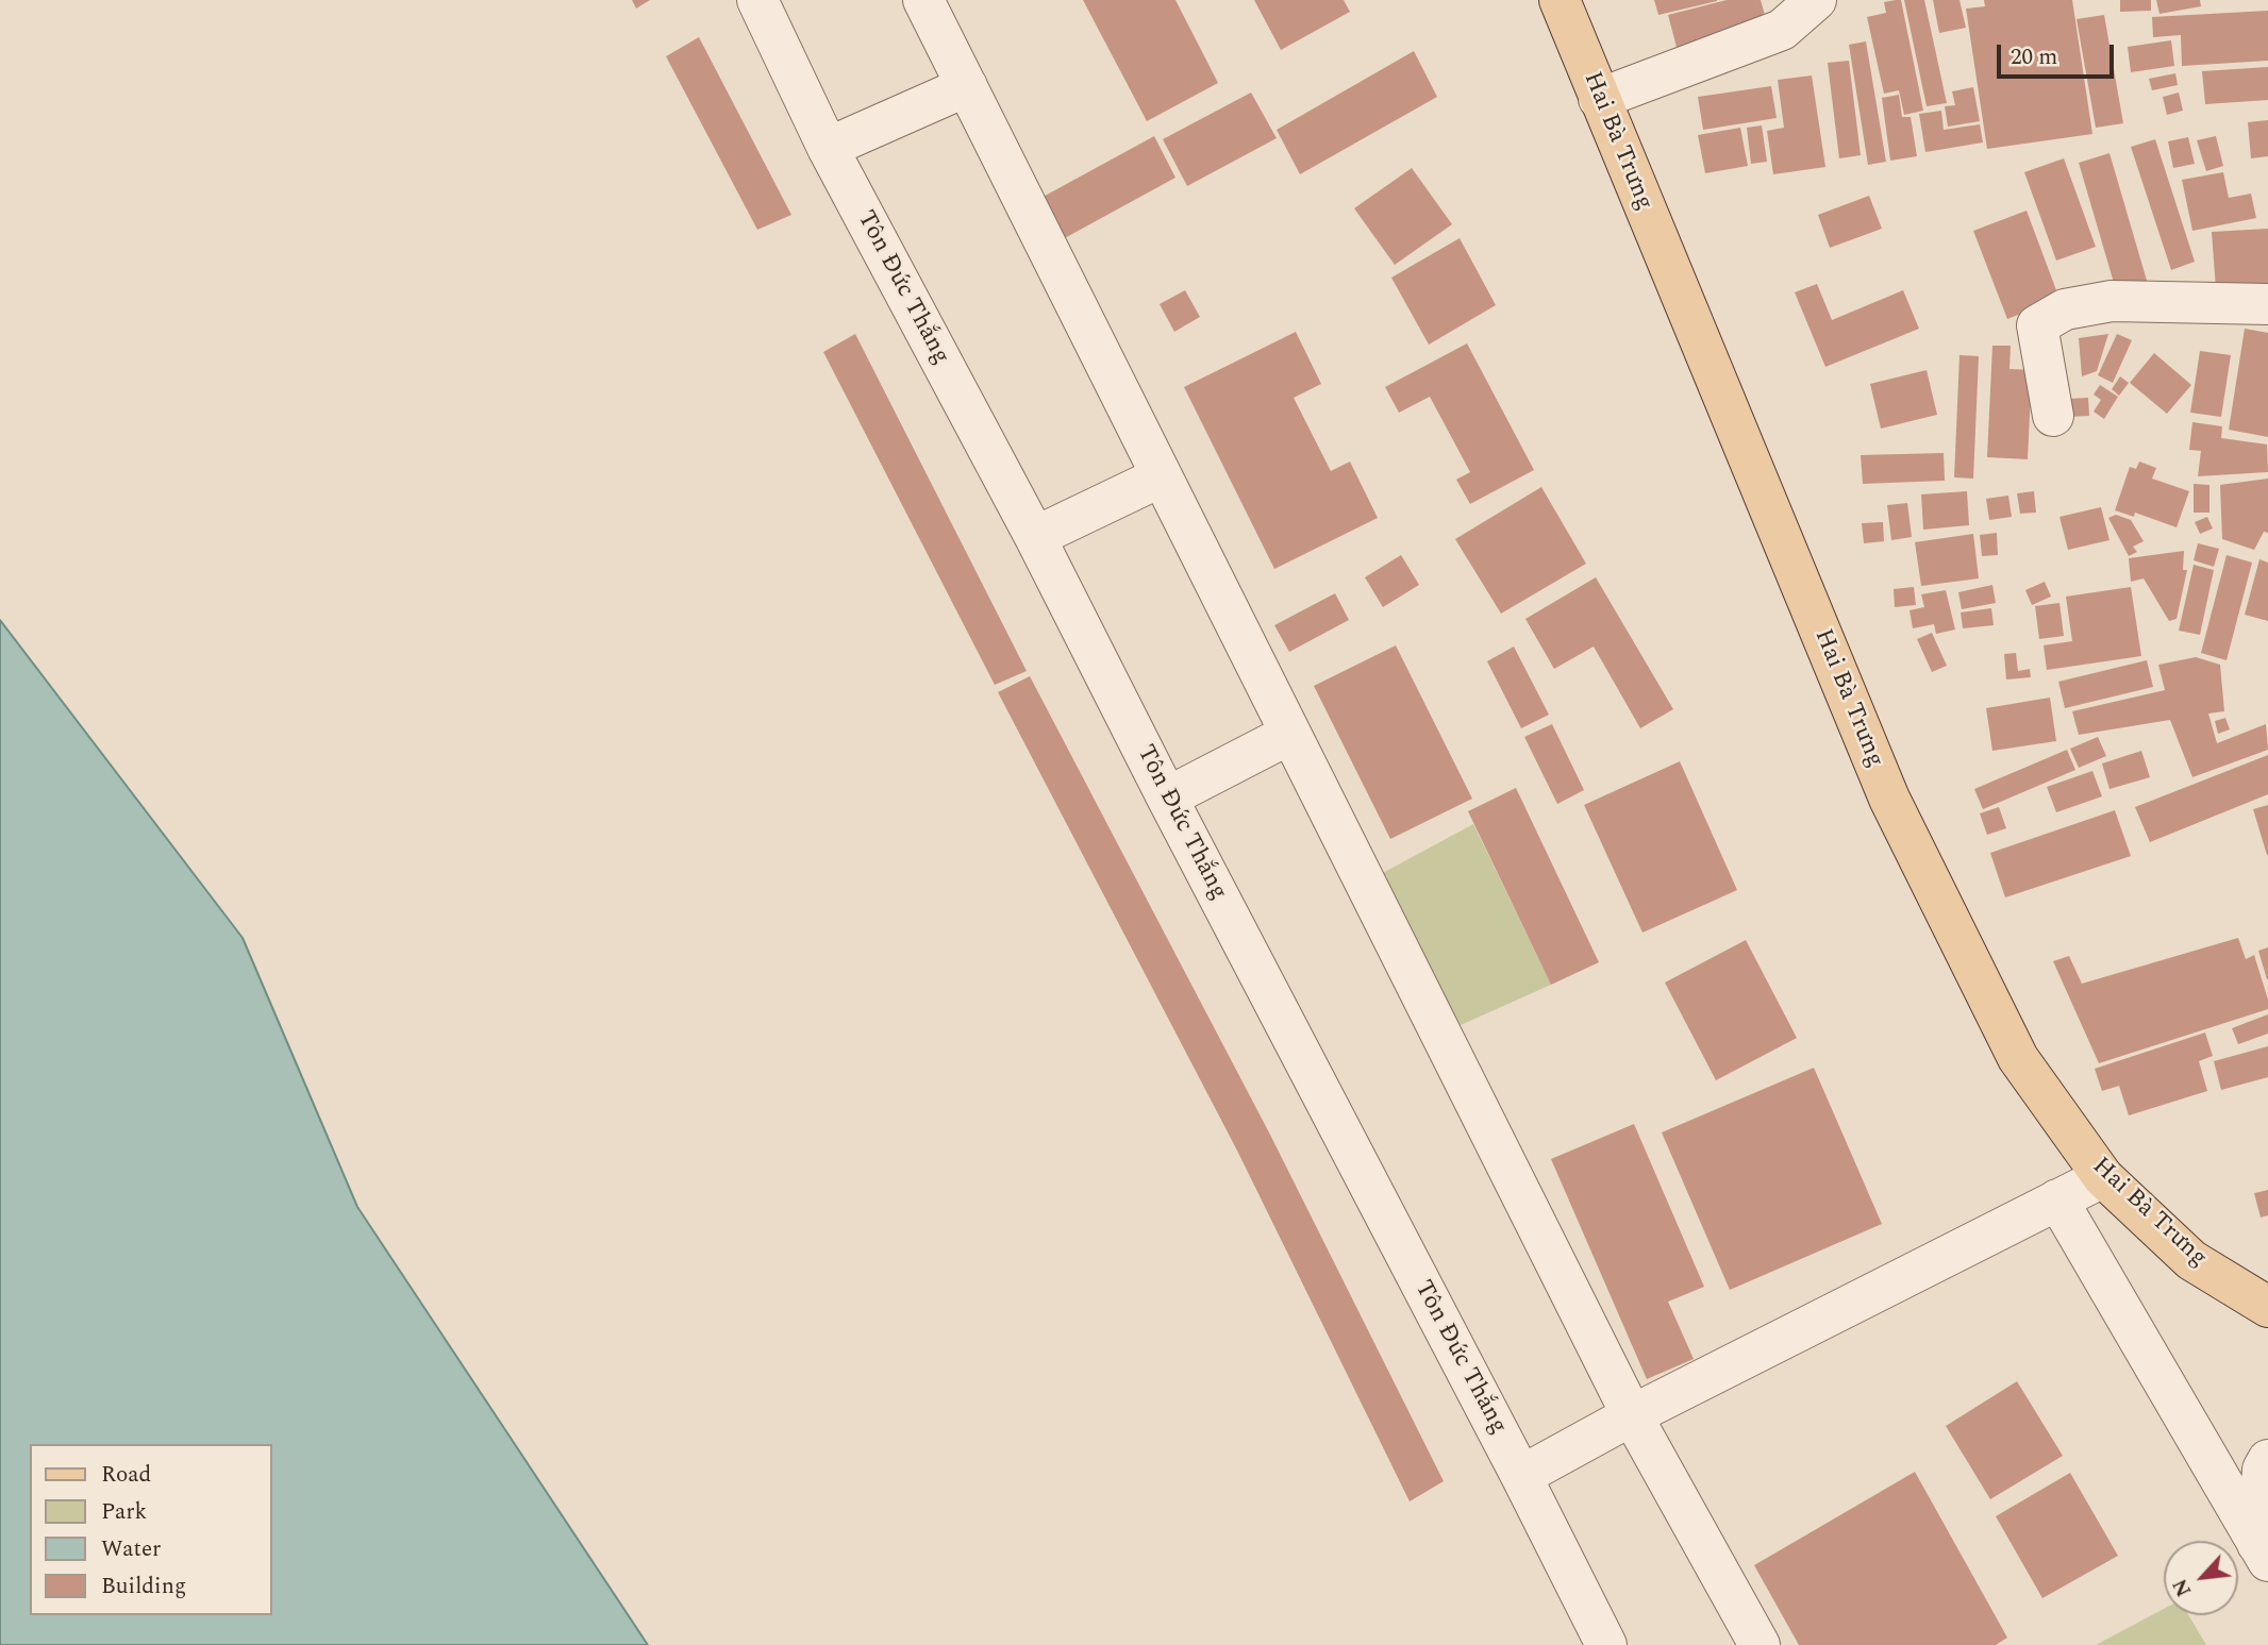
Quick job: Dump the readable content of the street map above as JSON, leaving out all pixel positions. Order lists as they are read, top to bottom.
{
  "streets": {
    "main road": ["Hai Bà Trưng"],
    "street": ["Tôn Đức Thắng"]
  },
  "legend": [
    "Road",
    "Park",
    "Water",
    "Building"
  ],
  "scale_bar": "20 m",
  "north": "bottom left"
}
